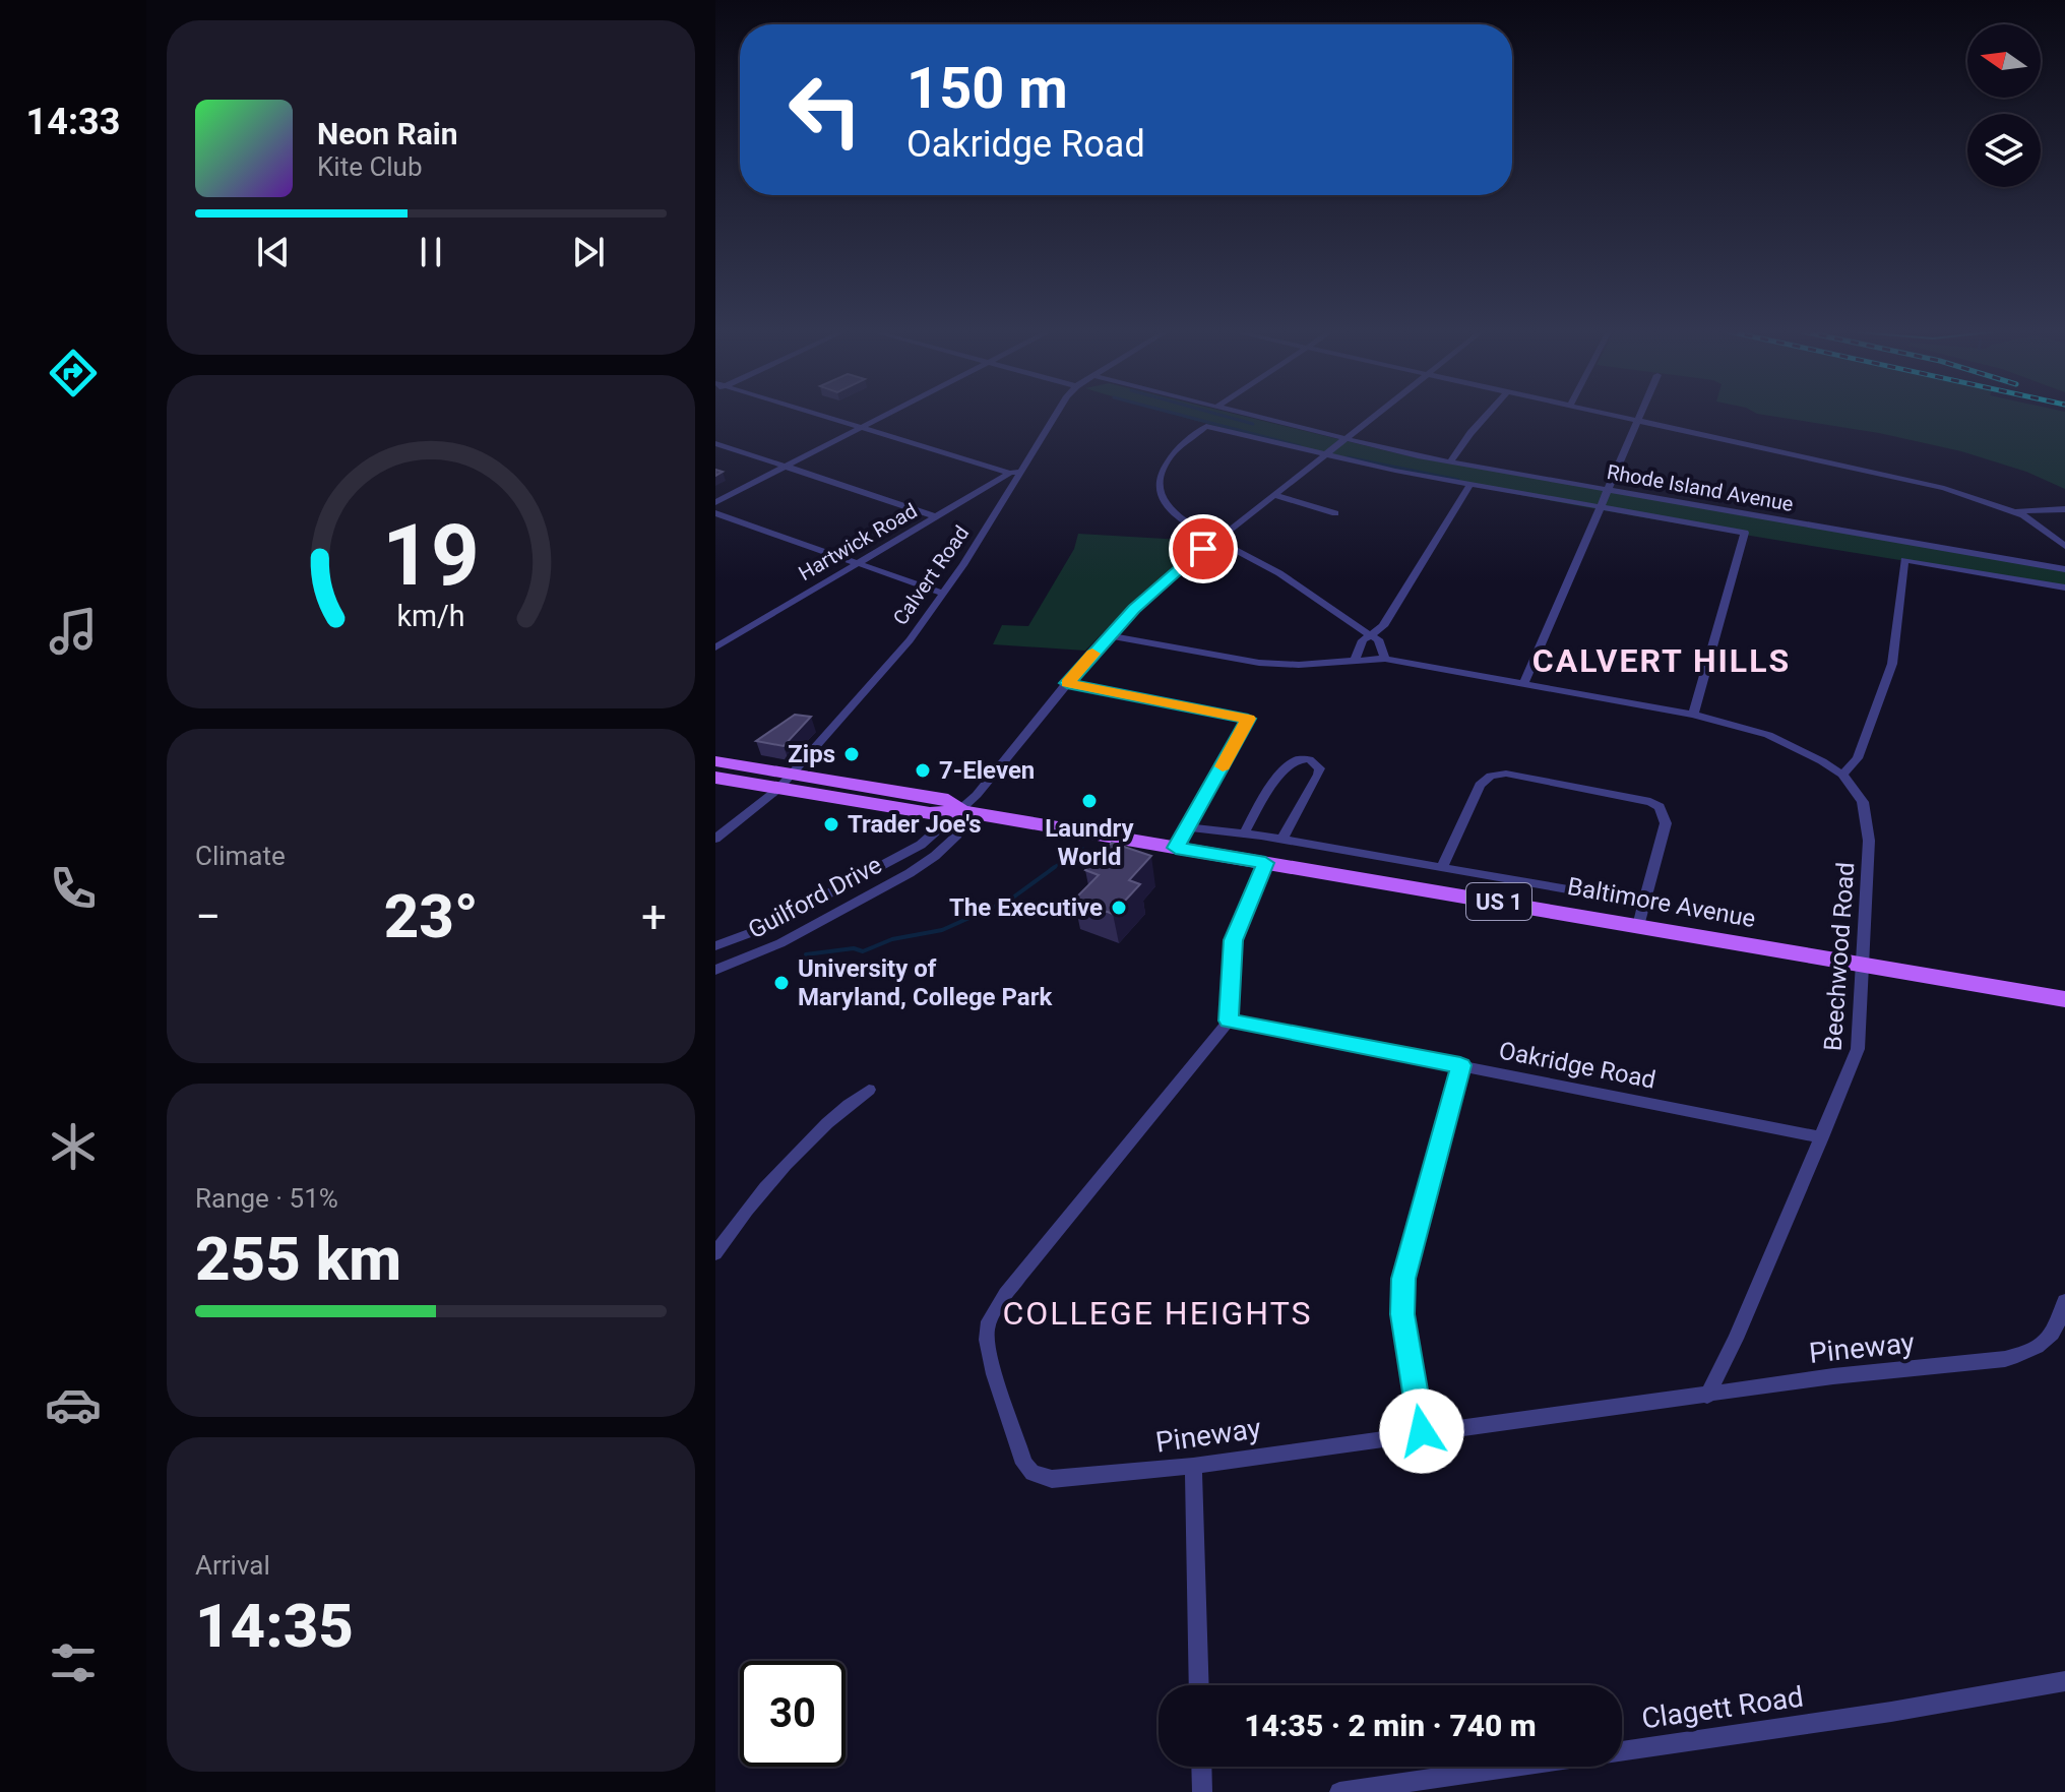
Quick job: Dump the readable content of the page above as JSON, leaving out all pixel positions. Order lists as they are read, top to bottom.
{
  "streets": {
    "main road": ["US 1", "Baltimore Avenue"],
    "street": [
      "Rhode Island Avenue",
      "Hartwick Road",
      "Calvert Road",
      "Guilford Drive",
      "Beechwood Road",
      "Oakridge Road",
      "Pineway",
      "Clagett Road"
    ]
  },
  "crossings": [
    ["Hartwick Road", "Calvert Road"],
    ["Calvert Road", "Baltimore Avenue"],
    ["Guilford Drive", "Baltimore Avenue"],
    ["Baltimore Avenue", "Beechwood Road"],
    ["Beechwood Road", "Oakridge Road"],
    ["Beechwood Road", "Pineway"],
    ["Oakridge Road", "Pineway"]
  ],
  "districts": ["CALVERT HILLS", "COLLEGE HEIGHTS"],
  "places": [
    "Zips",
    "7-Eleven",
    "Laundry World",
    "Trader Joe's",
    "The Executive",
    "University of Maryland, College Park"
  ],
  "north": "left",
  "page": {
    "tabs": "14:33",
    "turn": ["150 m", "Oakridge Road"],
    "song": ["Neon Rain", "Kite Club"],
    "tile": [
      "Climate",
      ["Range · 51%", "255 km"],
      ["Arrival", "14:35"]
    ],
    "heat": ["−", "23°", "+"],
    "limit": "30",
    "trip": "14:35 · 2 min · 740 m",
    "gauge": ["19", "km/h"]
  }
}
